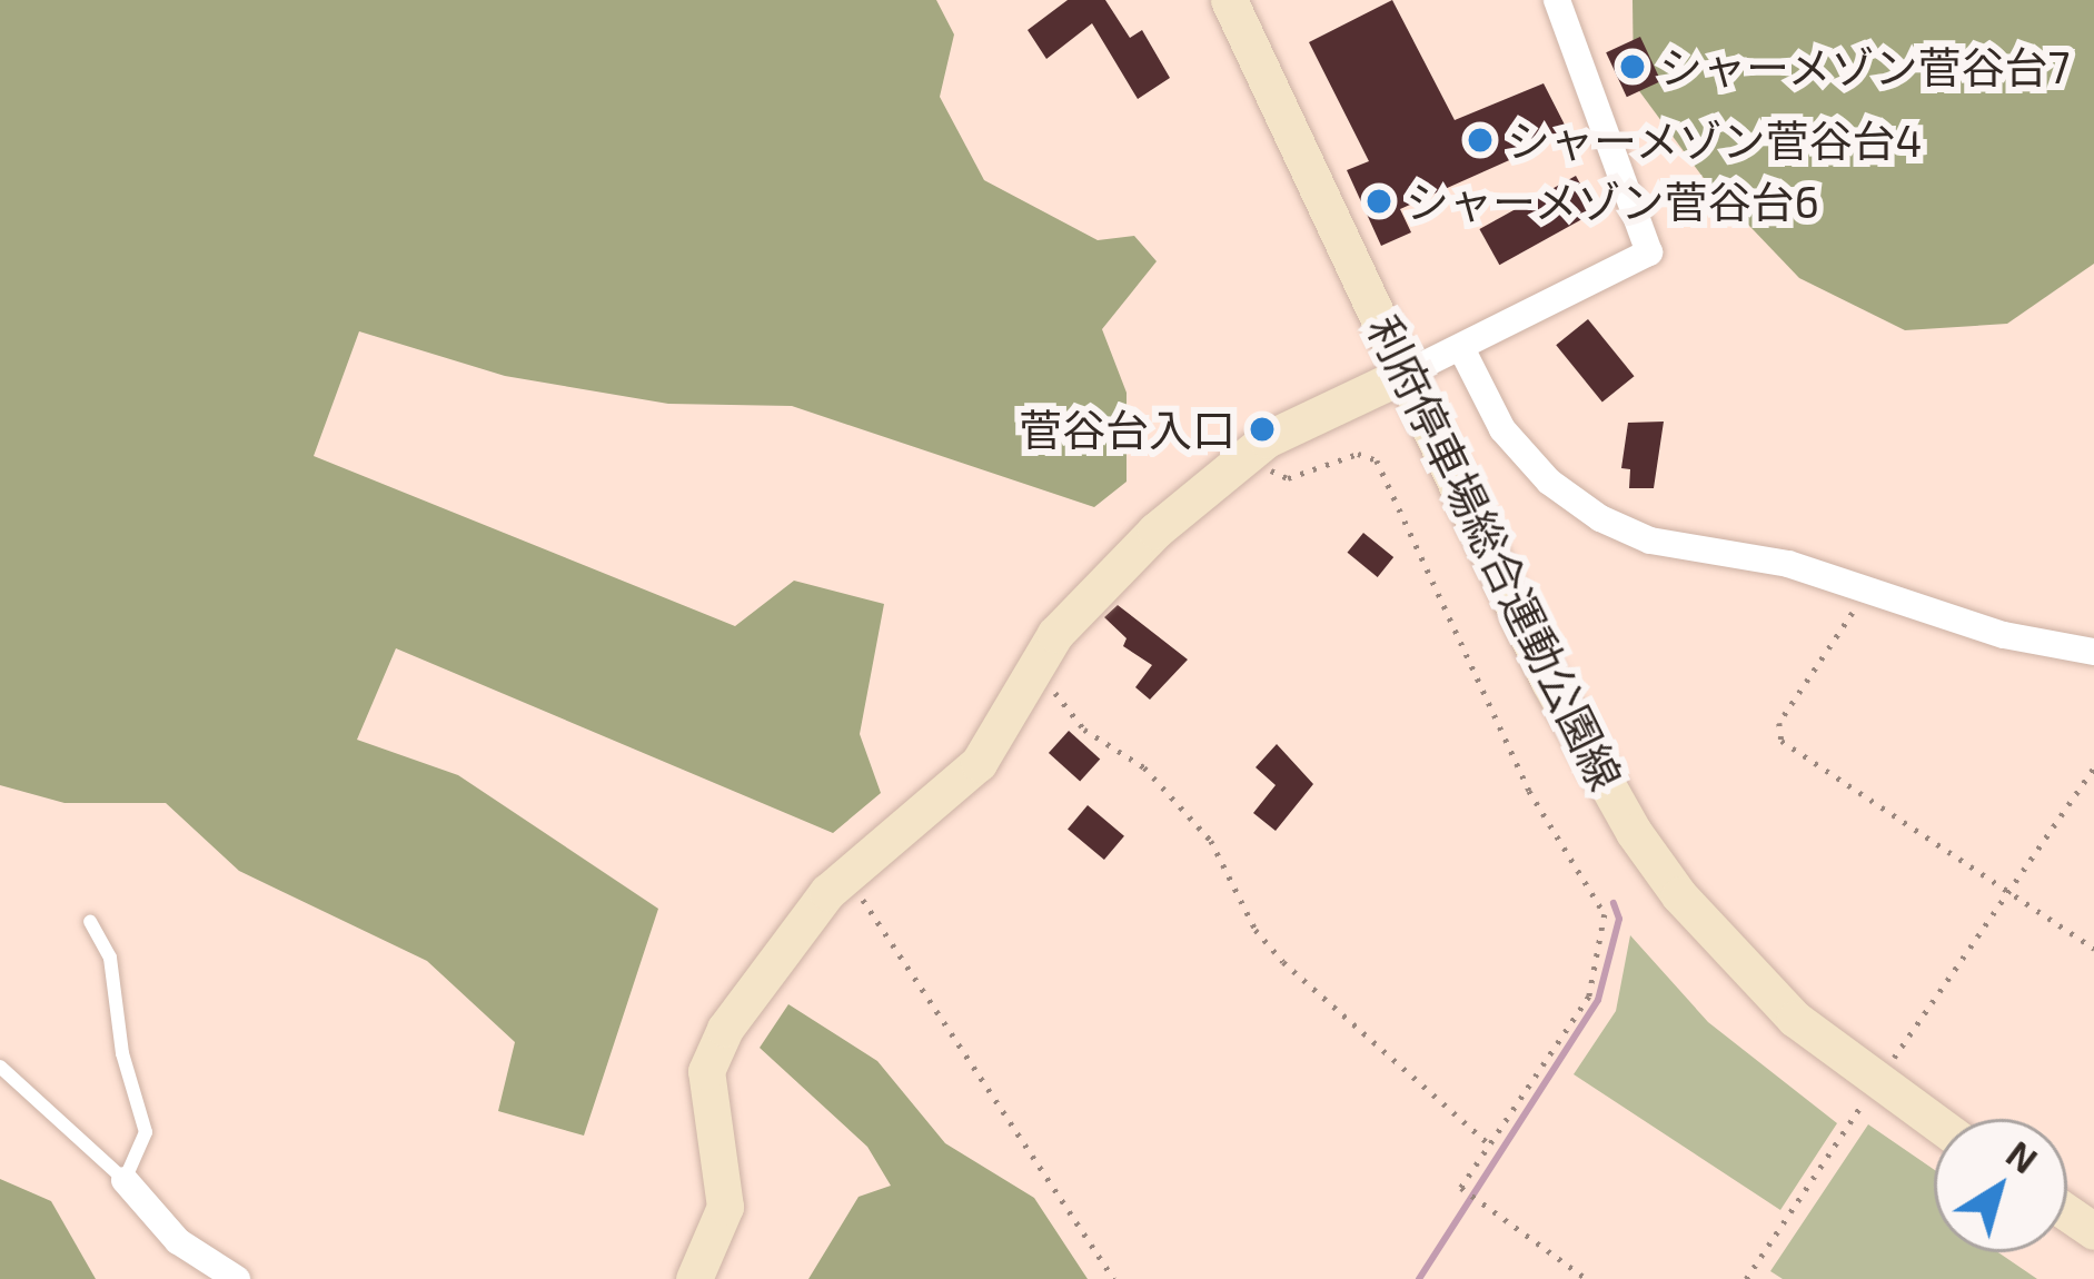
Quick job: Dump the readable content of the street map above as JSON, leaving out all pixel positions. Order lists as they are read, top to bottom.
{
  "streets": {
    "main road": ["利府停車場総合運動公園線"]
  },
  "places": [
    "シャーメゾン菅谷台7",
    "シャーメゾン菅谷台4",
    "シャーメゾン菅谷台6",
    "菅谷台入口"
  ],
  "north": "top right"
}
